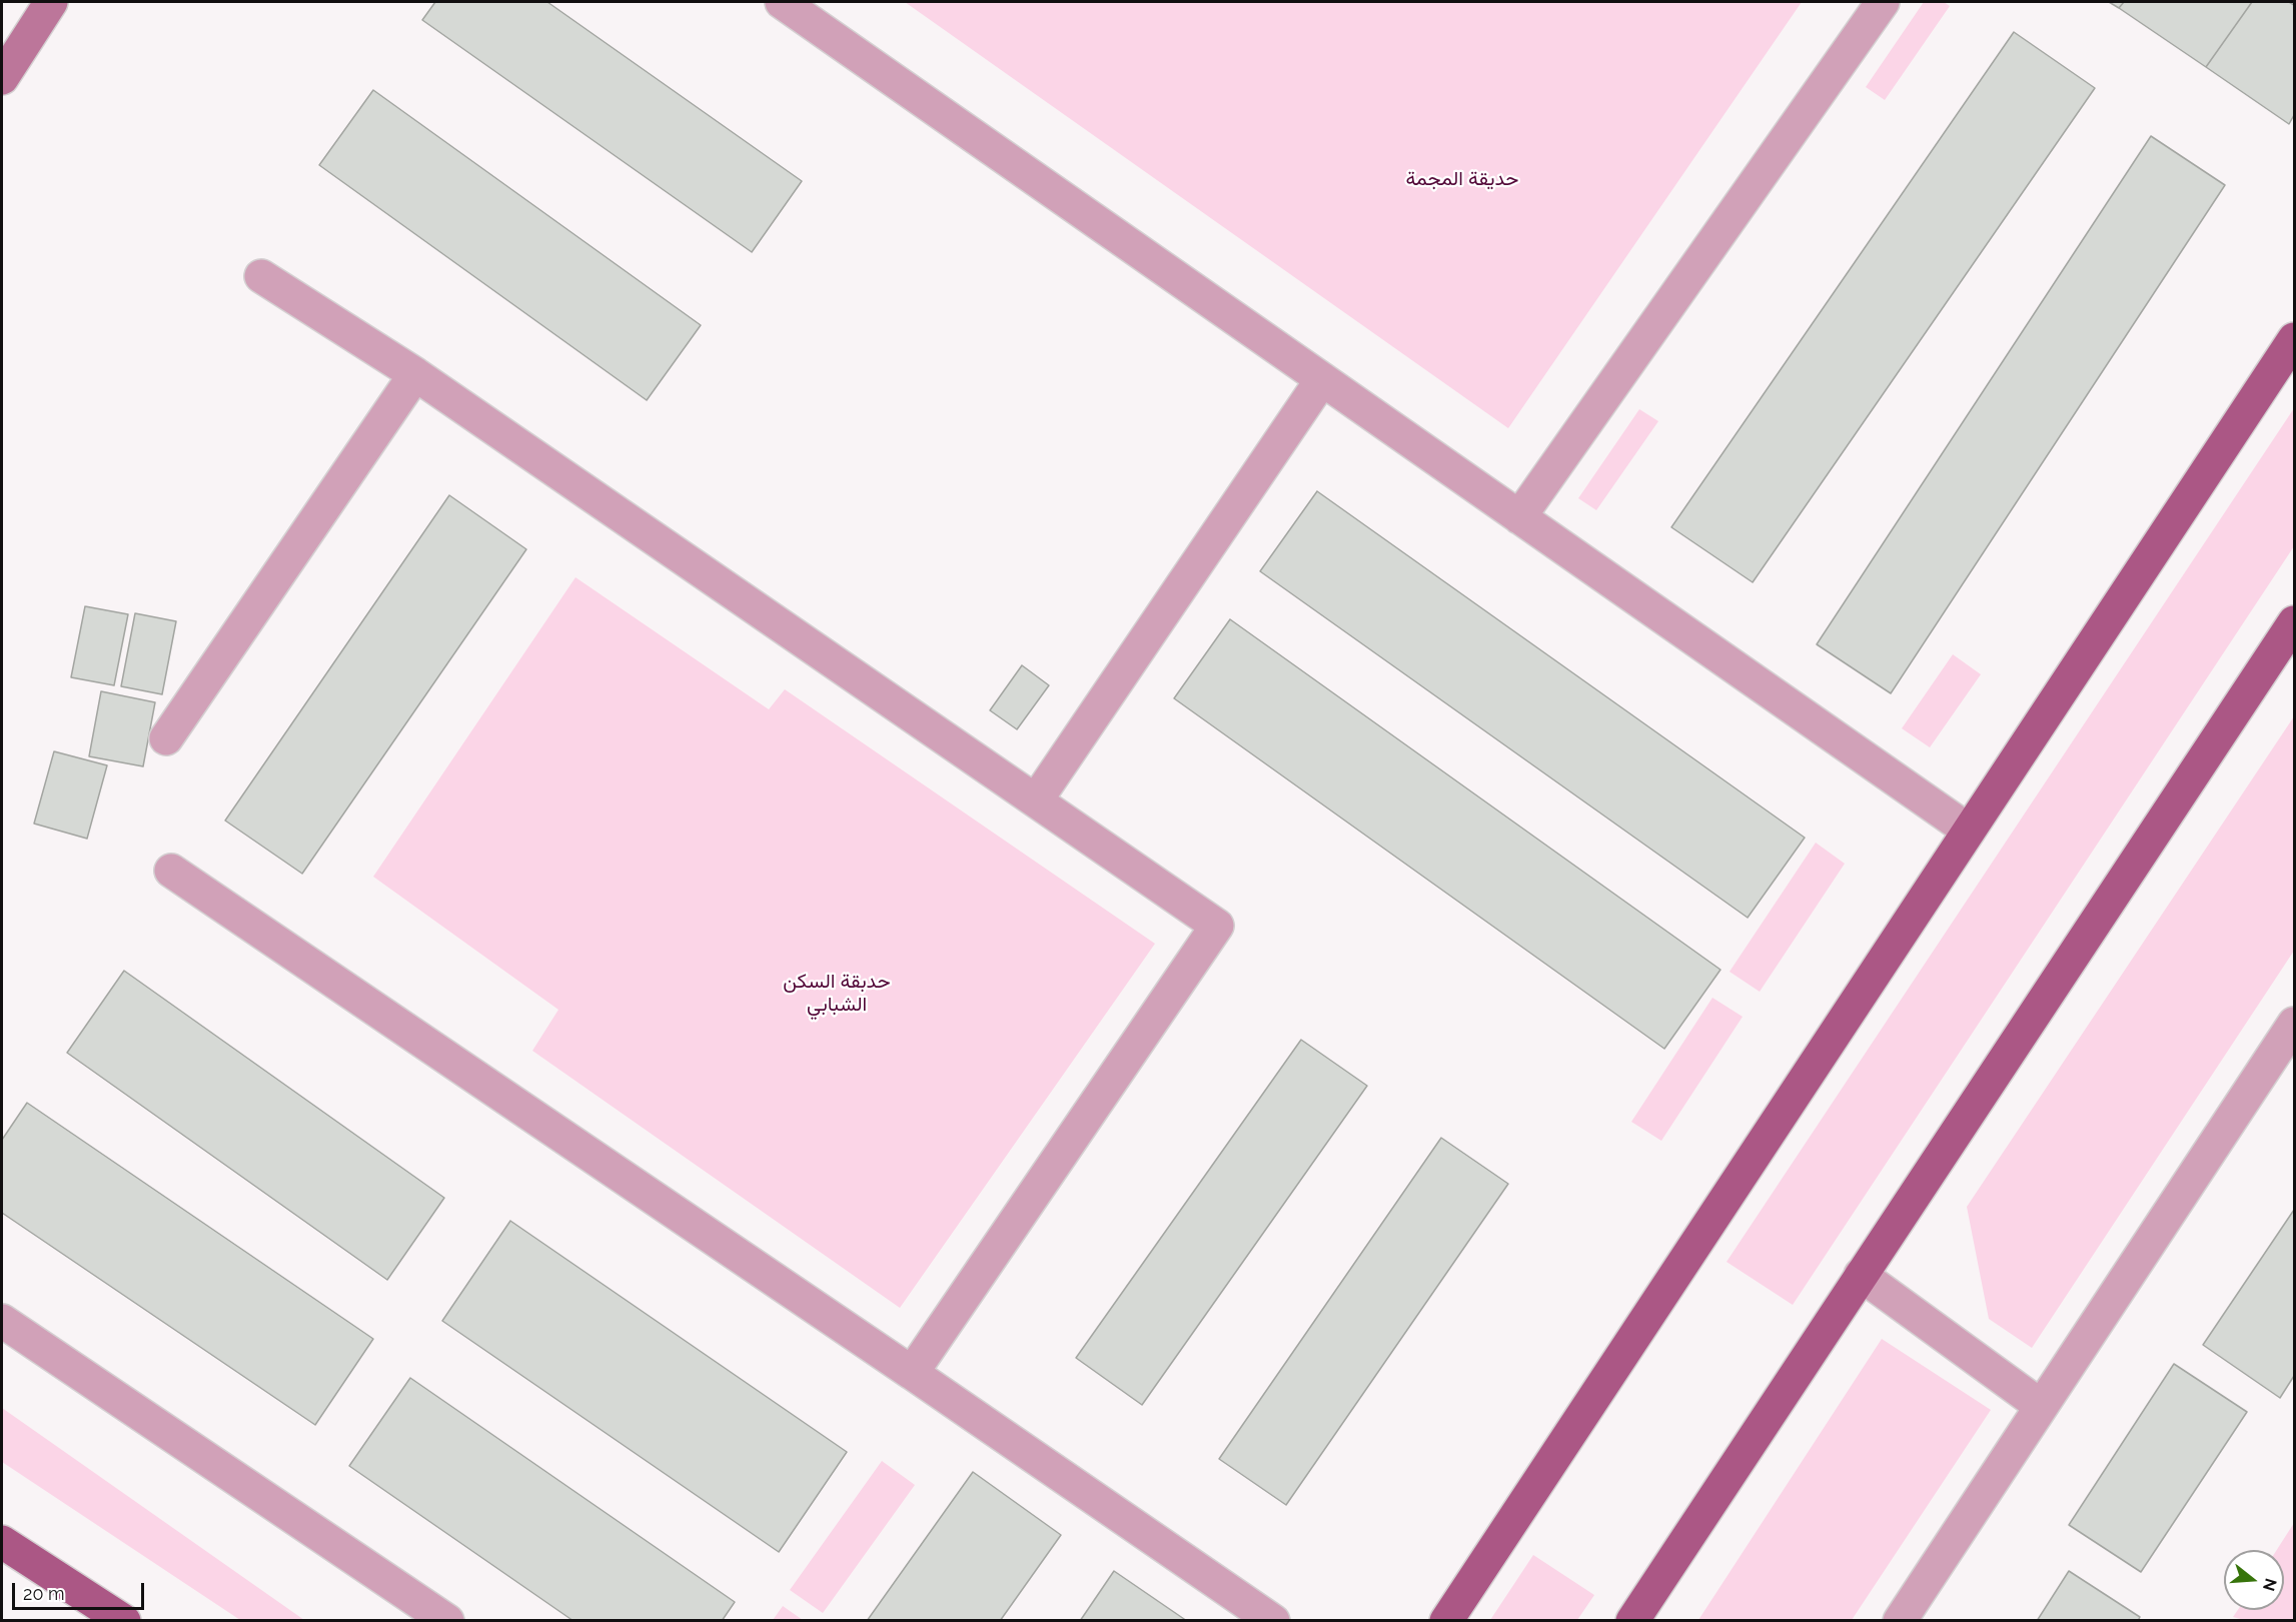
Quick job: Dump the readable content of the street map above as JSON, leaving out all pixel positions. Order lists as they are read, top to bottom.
{
  "parks": ["حديقة المجمة", "حدبقة السكن الشبابي"],
  "scale_bar": "20 m",
  "north": "right"
}
